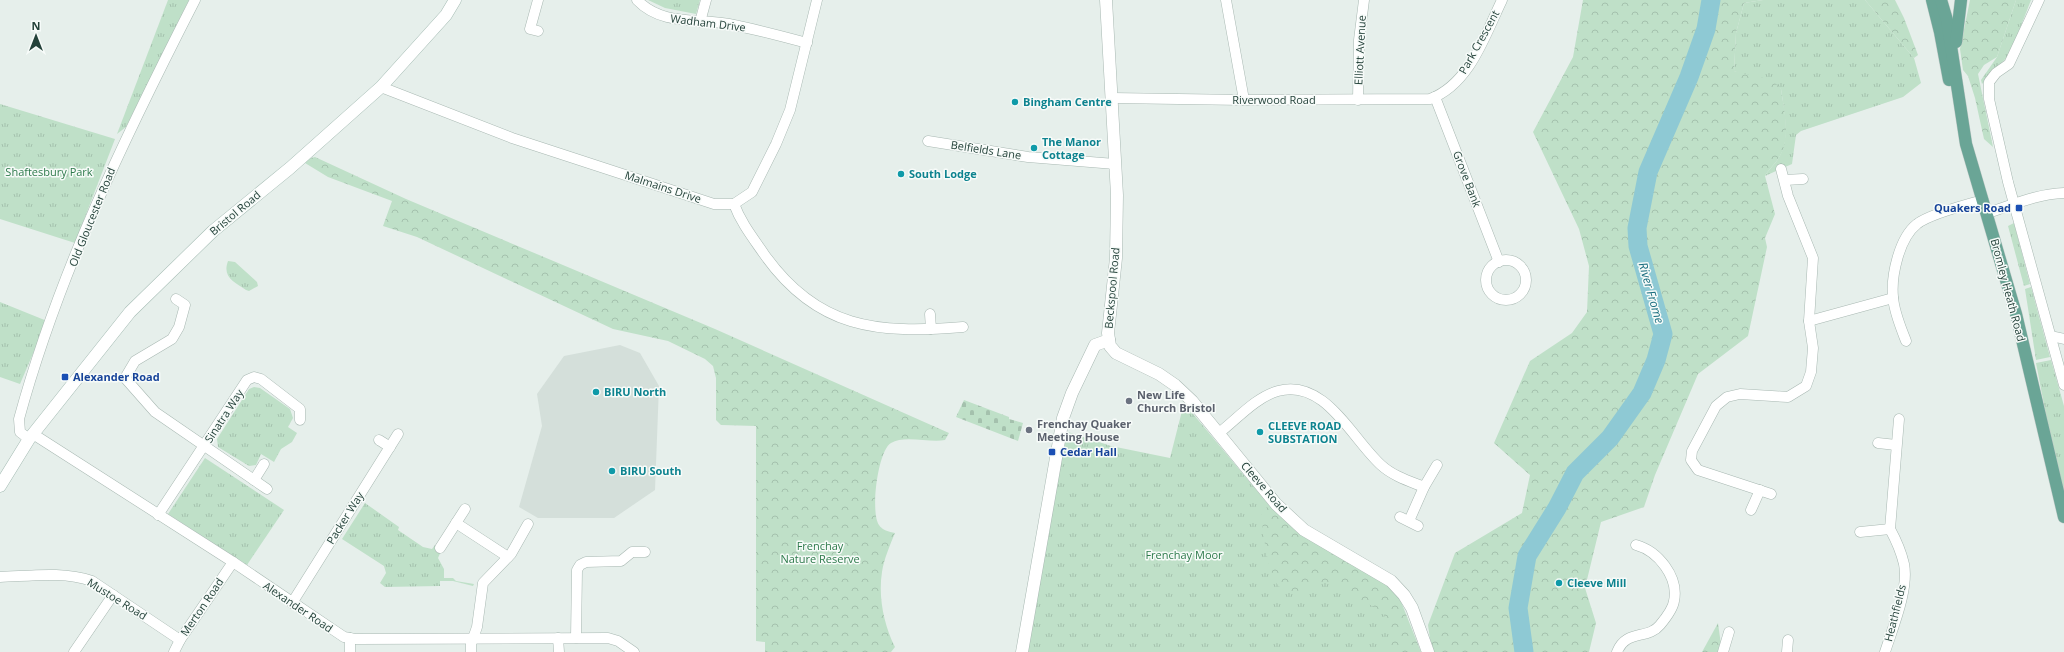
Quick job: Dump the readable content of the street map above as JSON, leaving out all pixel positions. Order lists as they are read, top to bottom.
{
  "streets": {
    "main road": ["Bromley Heath Road"],
    "street": [
      "Wadham Drive",
      "Park Crescent",
      "Elliott Avenue",
      "Riverwood Road",
      "Belfields Lane",
      "Grove Bank",
      "Malmains Drive",
      "Bristol Road",
      "Old Gloucester Road",
      "Beckspool Road",
      "Sinatra Way",
      "Cleeve Road",
      "Packer Way",
      "Mustoe Road",
      "Merton Road",
      "Alexander Road",
      "Heathfields"
    ]
  },
  "crossings": [
    ["Park Crescent", "Riverwood Road"],
    ["Park Crescent", "Grove Bank"],
    ["Elliott Avenue", "Riverwood Road"],
    ["Riverwood Road", "Grove Bank"],
    ["Riverwood Road", "Beckspool Road"],
    ["Belfields Lane", "Beckspool Road"],
    ["Malmains Drive", "Bristol Road"],
    ["Bristol Road", "Old Gloucester Road"],
    ["Bristol Road", "Alexander Road"],
    ["Old Gloucester Road", "Alexander Road"],
    ["Beckspool Road", "Cleeve Road"],
    ["Sinatra Way", "Alexander Road"],
    ["Packer Way", "Alexander Road"],
    ["Mustoe Road", "Merton Road"],
    ["Merton Road", "Alexander Road"]
  ],
  "water": ["River Frome"],
  "parks": ["Shaftesbury Park", "Frenchay Nature Reserve", "Frenchay Moor"],
  "places": {
    "other": [
      "Bingham Centre",
      "The Manor Cottage",
      "South Lodge",
      "BIRU North",
      "New Life Church Bristol",
      "Frenchay Quaker Meeting House",
      "CLEEVE ROAD SUBSTATION",
      "BIRU South",
      "Cleeve Mill"
    ],
    "transit": ["Quakers Road", "Alexander Road", "Cedar Hall"]
  },
  "north": "top"
}
